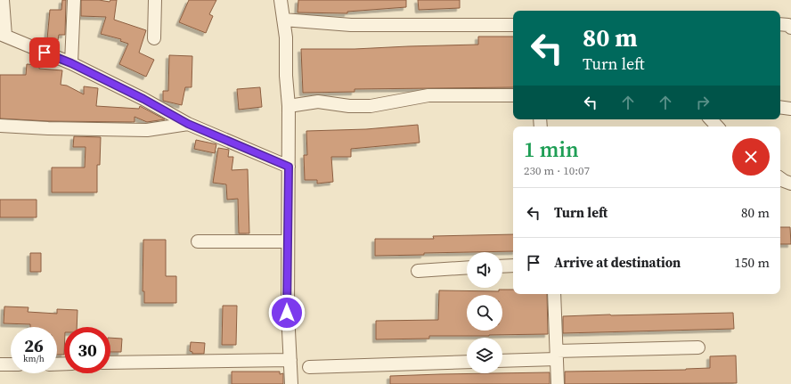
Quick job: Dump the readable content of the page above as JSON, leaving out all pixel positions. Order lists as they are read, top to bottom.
{
  "page": {
    "turn": ["80 m", "Turn left"],
    "heading": ["1 min", "230 m · 10:07"],
    "list": [
      {
        "name": "Turn left",
        "value": "80 m"
      },
      {
        "name": "Arrive at destination",
        "value": "150 m"
      }
    ],
    "speed": "26 km/h",
    "limit": "30"
  }
}
